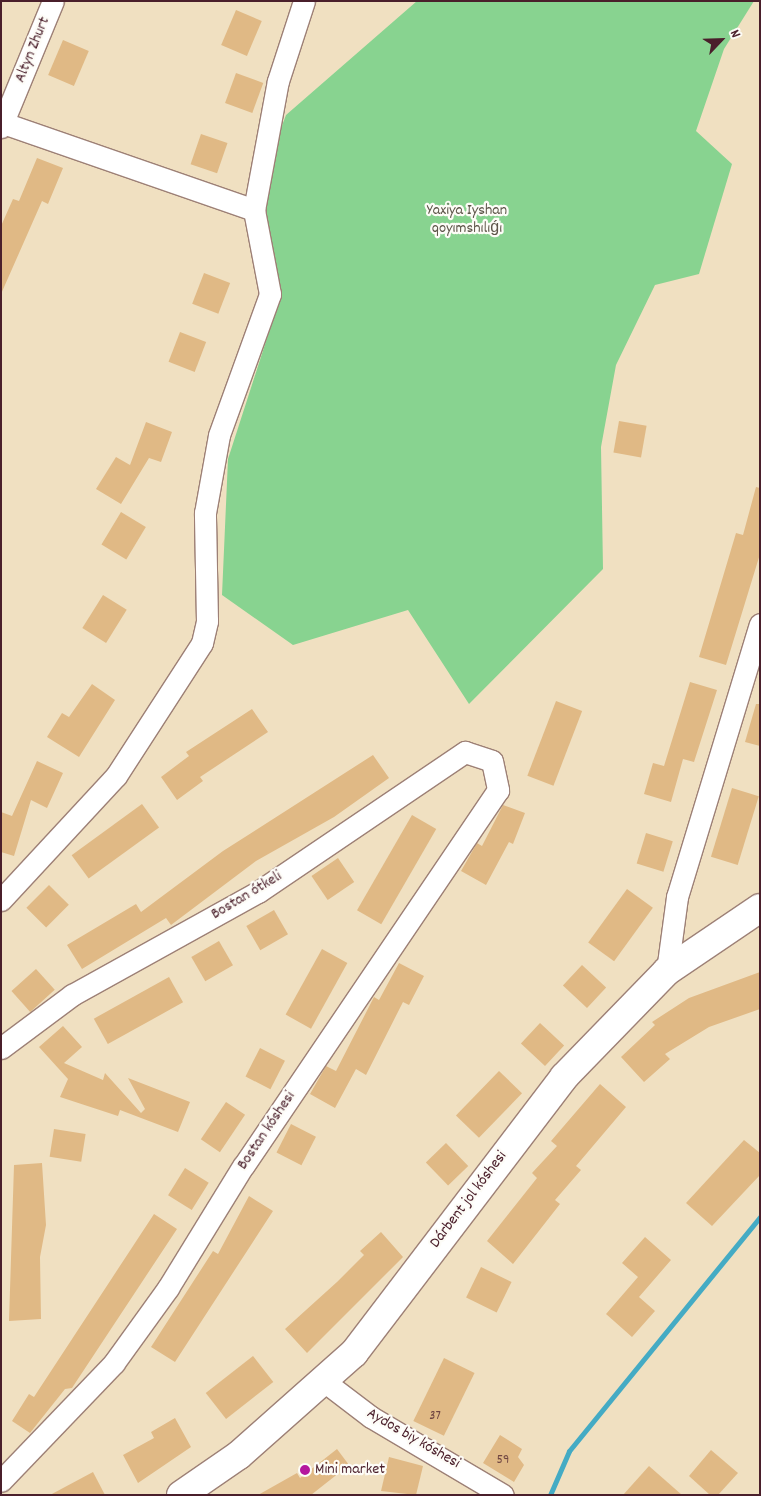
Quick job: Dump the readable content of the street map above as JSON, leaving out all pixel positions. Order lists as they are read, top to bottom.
{
  "streets": {
    "main road": ["Dárbent jol kóshesi"],
    "street": [
      "Altyn Zhurt",
      "Bostan ótkeli",
      "Bostan kóshesi",
      "Aydos biy kóshesi"
    ]
  },
  "crossings": [
    ["Bostan ótkeli", "Bostan kóshesi"],
    ["Dárbent jol kóshesi", "Aydos biy kóshesi"]
  ],
  "parks": ["Yaxiya Iyshan qoyımshılıǵı"],
  "places": ["Mini market"],
  "house_numbers": ["37", "59"],
  "north": "top right"
}
